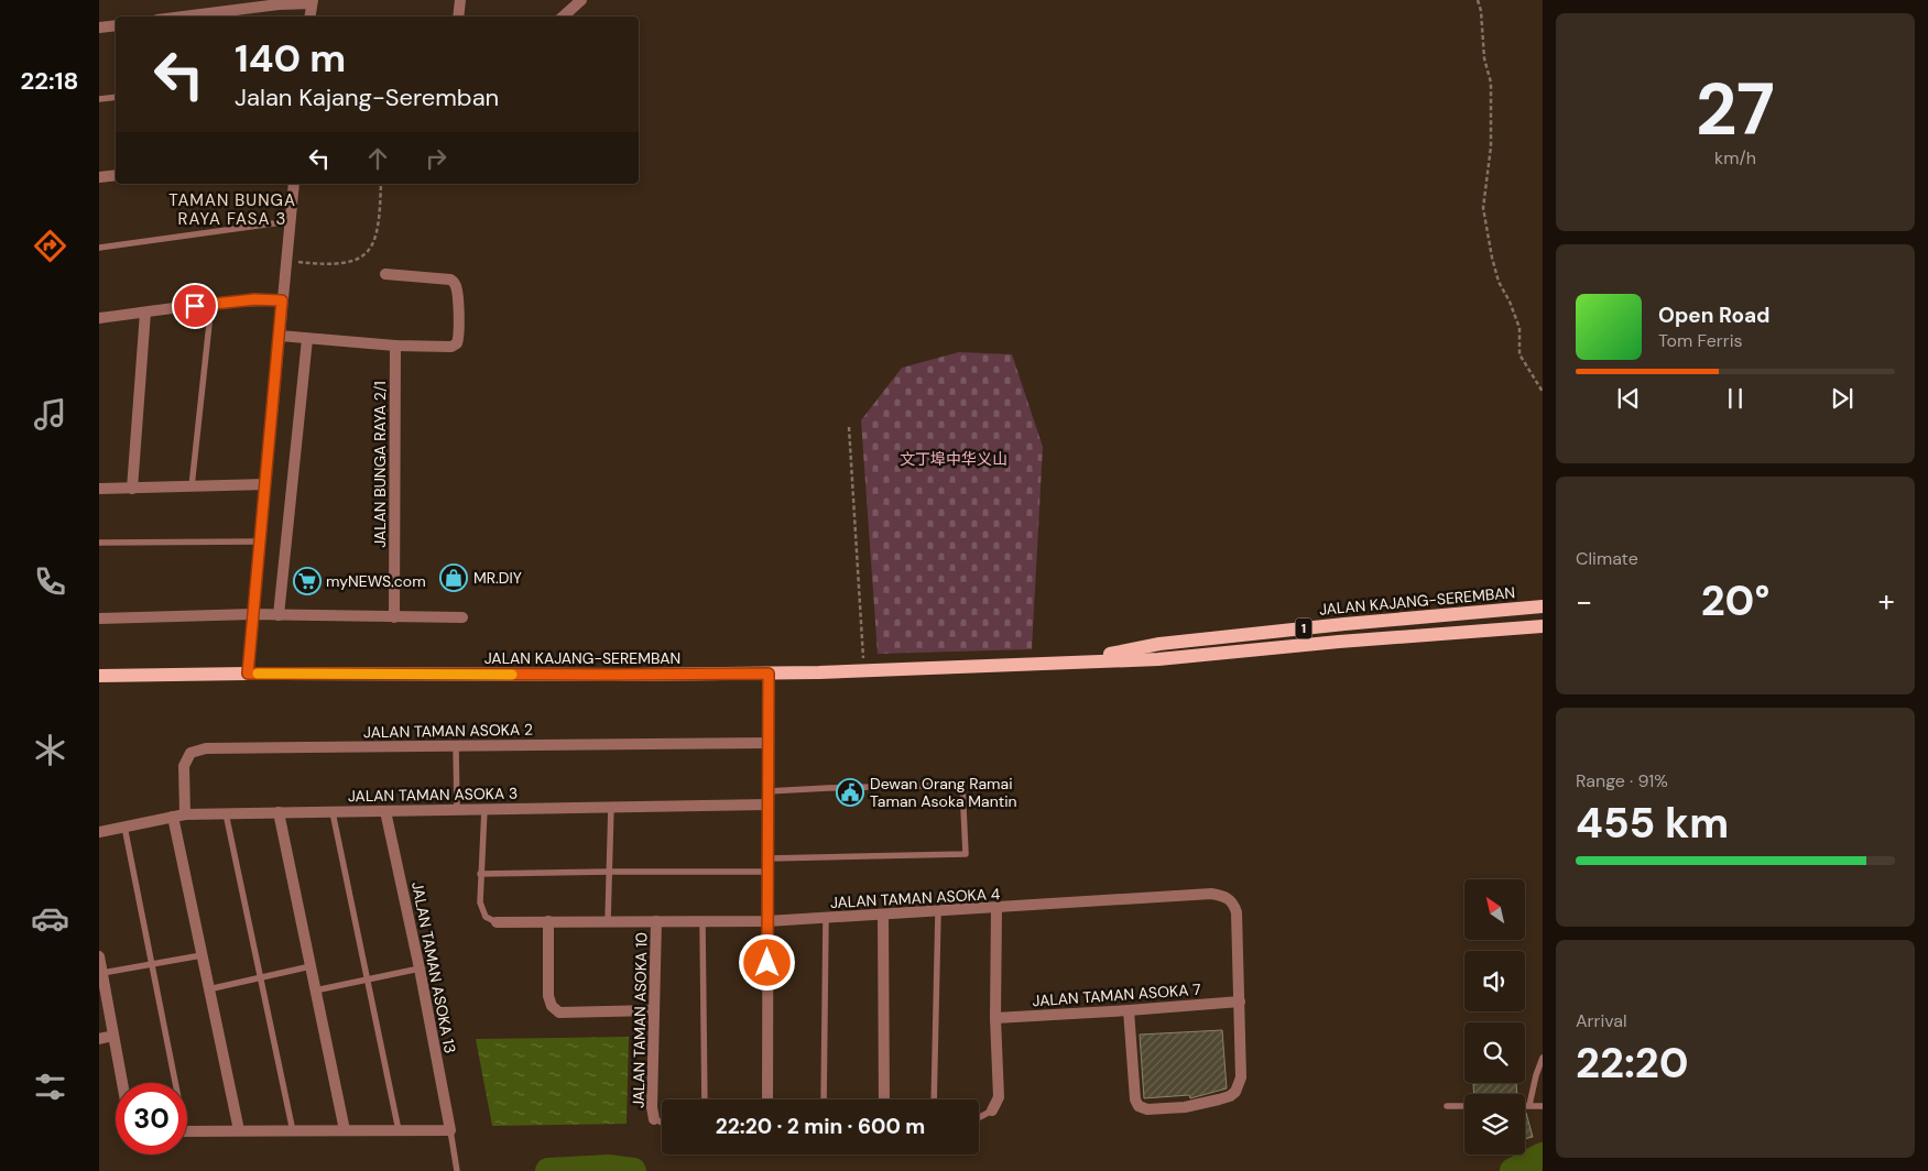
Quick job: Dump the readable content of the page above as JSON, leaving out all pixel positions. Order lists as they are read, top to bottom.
{
  "streets": {
    "main road": ["JALAN KAJANG-SEREMBAN", "1"],
    "street": [
      "JALAN BUNGA RAYA 2/1",
      "JALAN TAMAN ASOKA 2",
      "JALAN TAMAN ASOKA 3",
      "JALAN TAMAN ASOKA 4",
      "JALAN TAMAN ASOKA 13",
      "JALAN TAMAN ASOKA 7",
      "JALAN TAMAN ASOKA 10"
    ]
  },
  "crossings": [
    ["JALAN TAMAN ASOKA 2", "JALAN TAMAN ASOKA 3"],
    ["JALAN TAMAN ASOKA 3", "JALAN TAMAN ASOKA 13"],
    ["JALAN TAMAN ASOKA 4", "JALAN TAMAN ASOKA 7"],
    ["JALAN TAMAN ASOKA 4", "JALAN TAMAN ASOKA 10"]
  ],
  "districts": ["TAMAN BUNGA RAYA FASA 3"],
  "parks": ["文丁埠中华义山"],
  "places": {
    "shop": ["MR.DIY"],
    "supermarket": ["myNEWS.com"],
    "public building": ["Dewan Orang Ramai Taman Asoka Mantin"]
  },
  "north": "top left",
  "page": {
    "tabs": "22:18",
    "tile": [
      ["27", "km/h"],
      "Climate",
      ["Range · 91%", "455 km"],
      ["Arrival", "22:20"]
    ],
    "turn": ["140 m", "Jalan Kajang-Seremban"],
    "song": ["Open Road", "Tom Ferris"],
    "heat": ["−", "20°", "+"],
    "limit": "30",
    "trip": "22:20 · 2 min · 600 m"
  }
}
